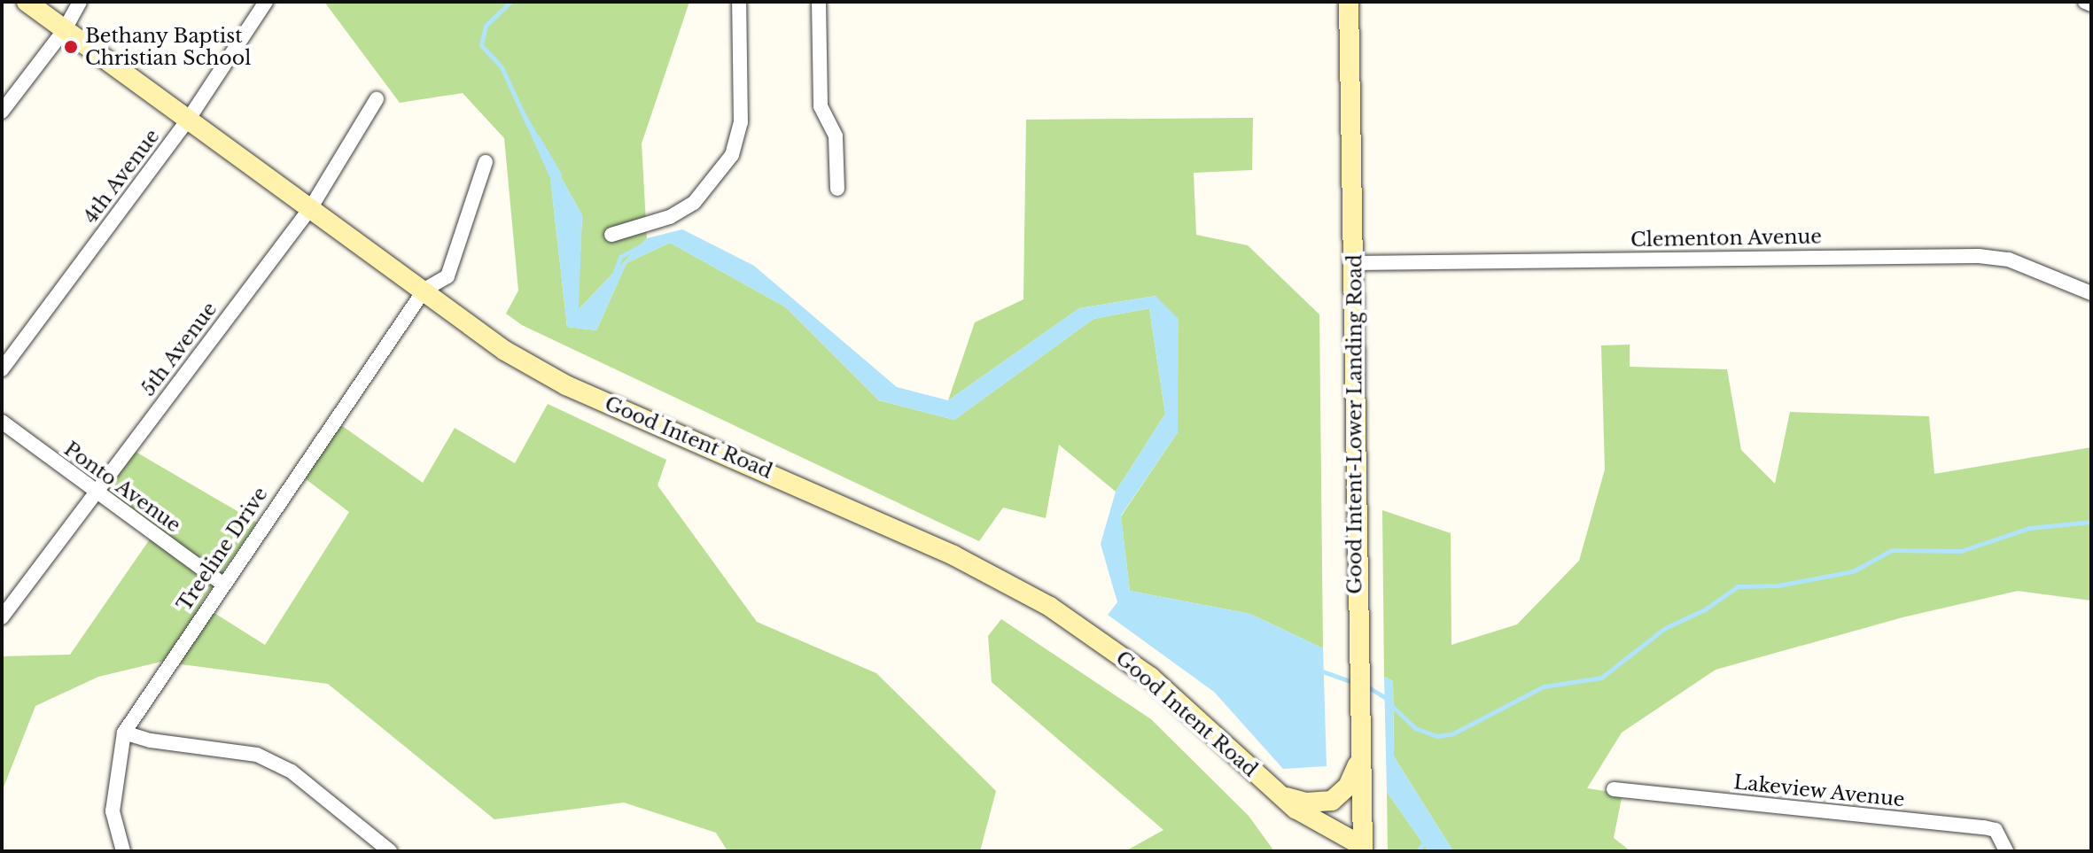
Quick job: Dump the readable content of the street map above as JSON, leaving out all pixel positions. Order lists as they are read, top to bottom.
{
  "streets": {
    "street": [
      "4th Avenue",
      "Clementon Avenue",
      "5th Avenue",
      "Good Intent-Lower Landing Road",
      "Good Intent Road",
      "Ponto Avenue",
      "Treeline Drive",
      "Lakeview Avenue"
    ]
  },
  "crossings": [
    ["4th Avenue", "Good Intent Road"],
    ["Clementon Avenue", "Good Intent-Lower Landing Road"],
    ["5th Avenue", "Good Intent Road"],
    ["5th Avenue", "Ponto Avenue"],
    ["Good Intent-Lower Landing Road", "Good Intent Road"],
    ["Good Intent Road", "Treeline Drive"],
    ["Ponto Avenue", "Treeline Drive"]
  ],
  "places": ["Bethany Baptist Christian School"]
}
